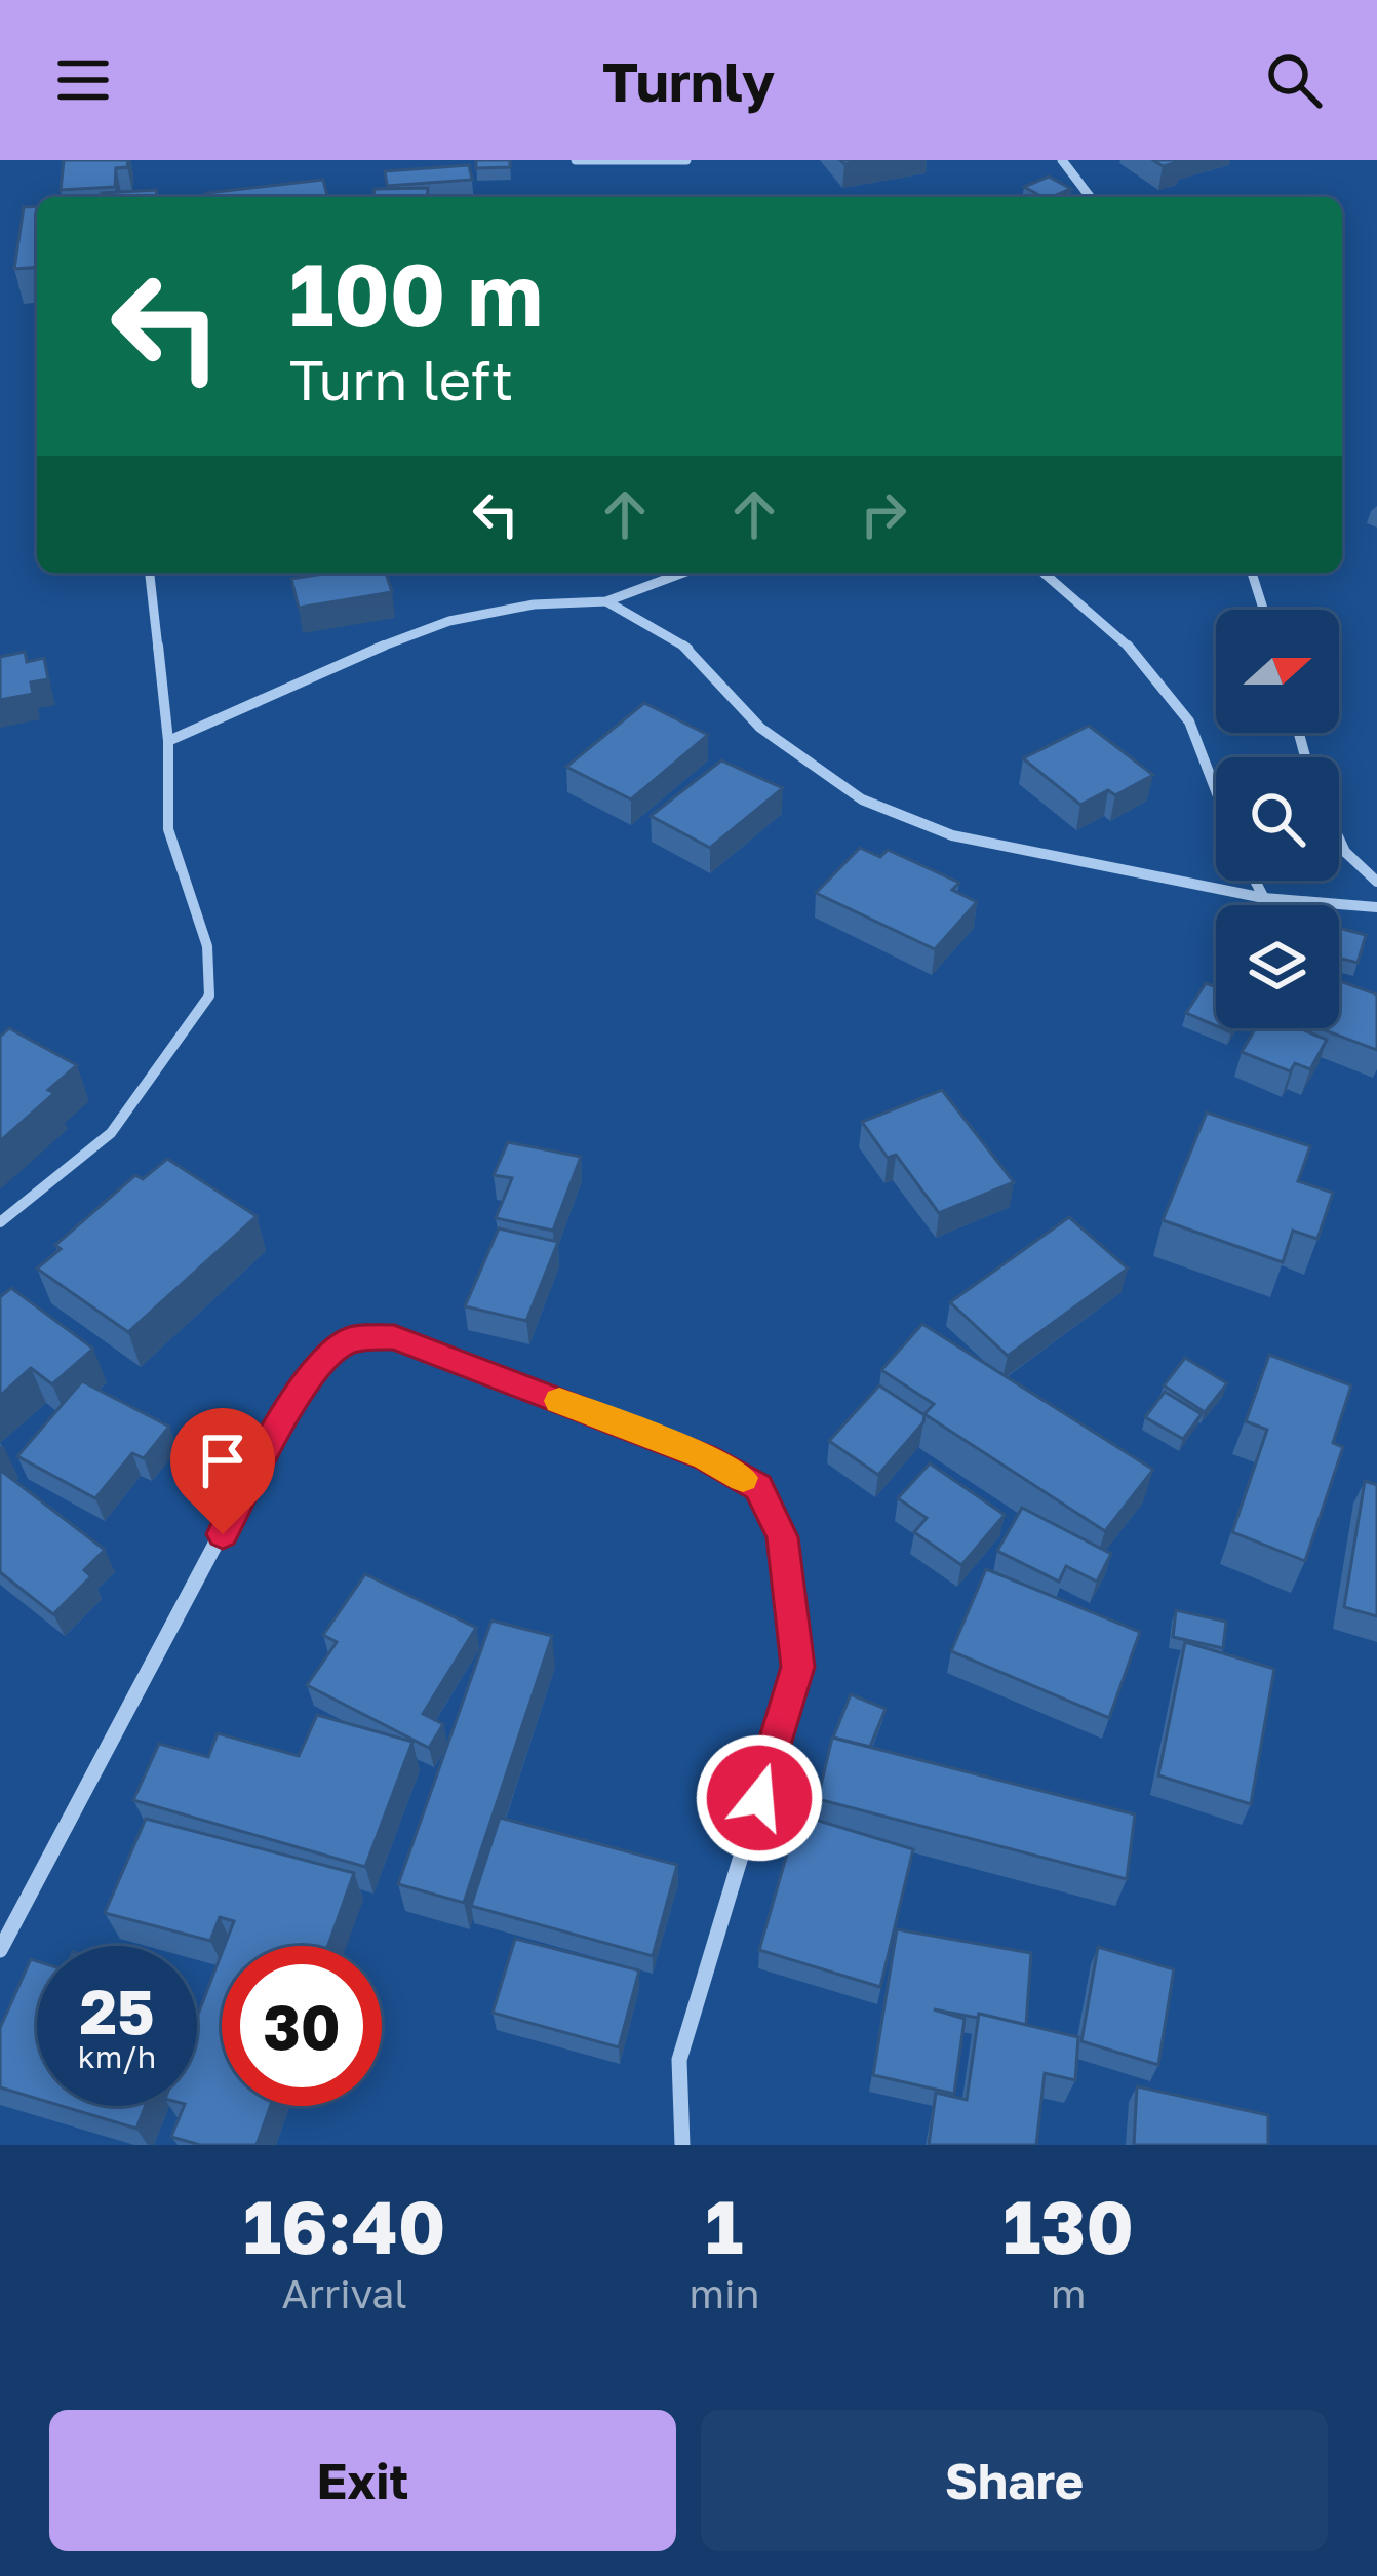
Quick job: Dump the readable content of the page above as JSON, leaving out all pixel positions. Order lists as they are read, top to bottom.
{
  "north": "right",
  "page": {
    "header": "Turnly",
    "turn": ["100 m", "Turn left"],
    "speed": "25 km/h",
    "limit": "30",
    "eta": [
      "16:40",
      "Arrival",
      "1",
      "min",
      "130",
      "m"
    ],
    "buttons": ["Exit", "Share"]
  }
}
